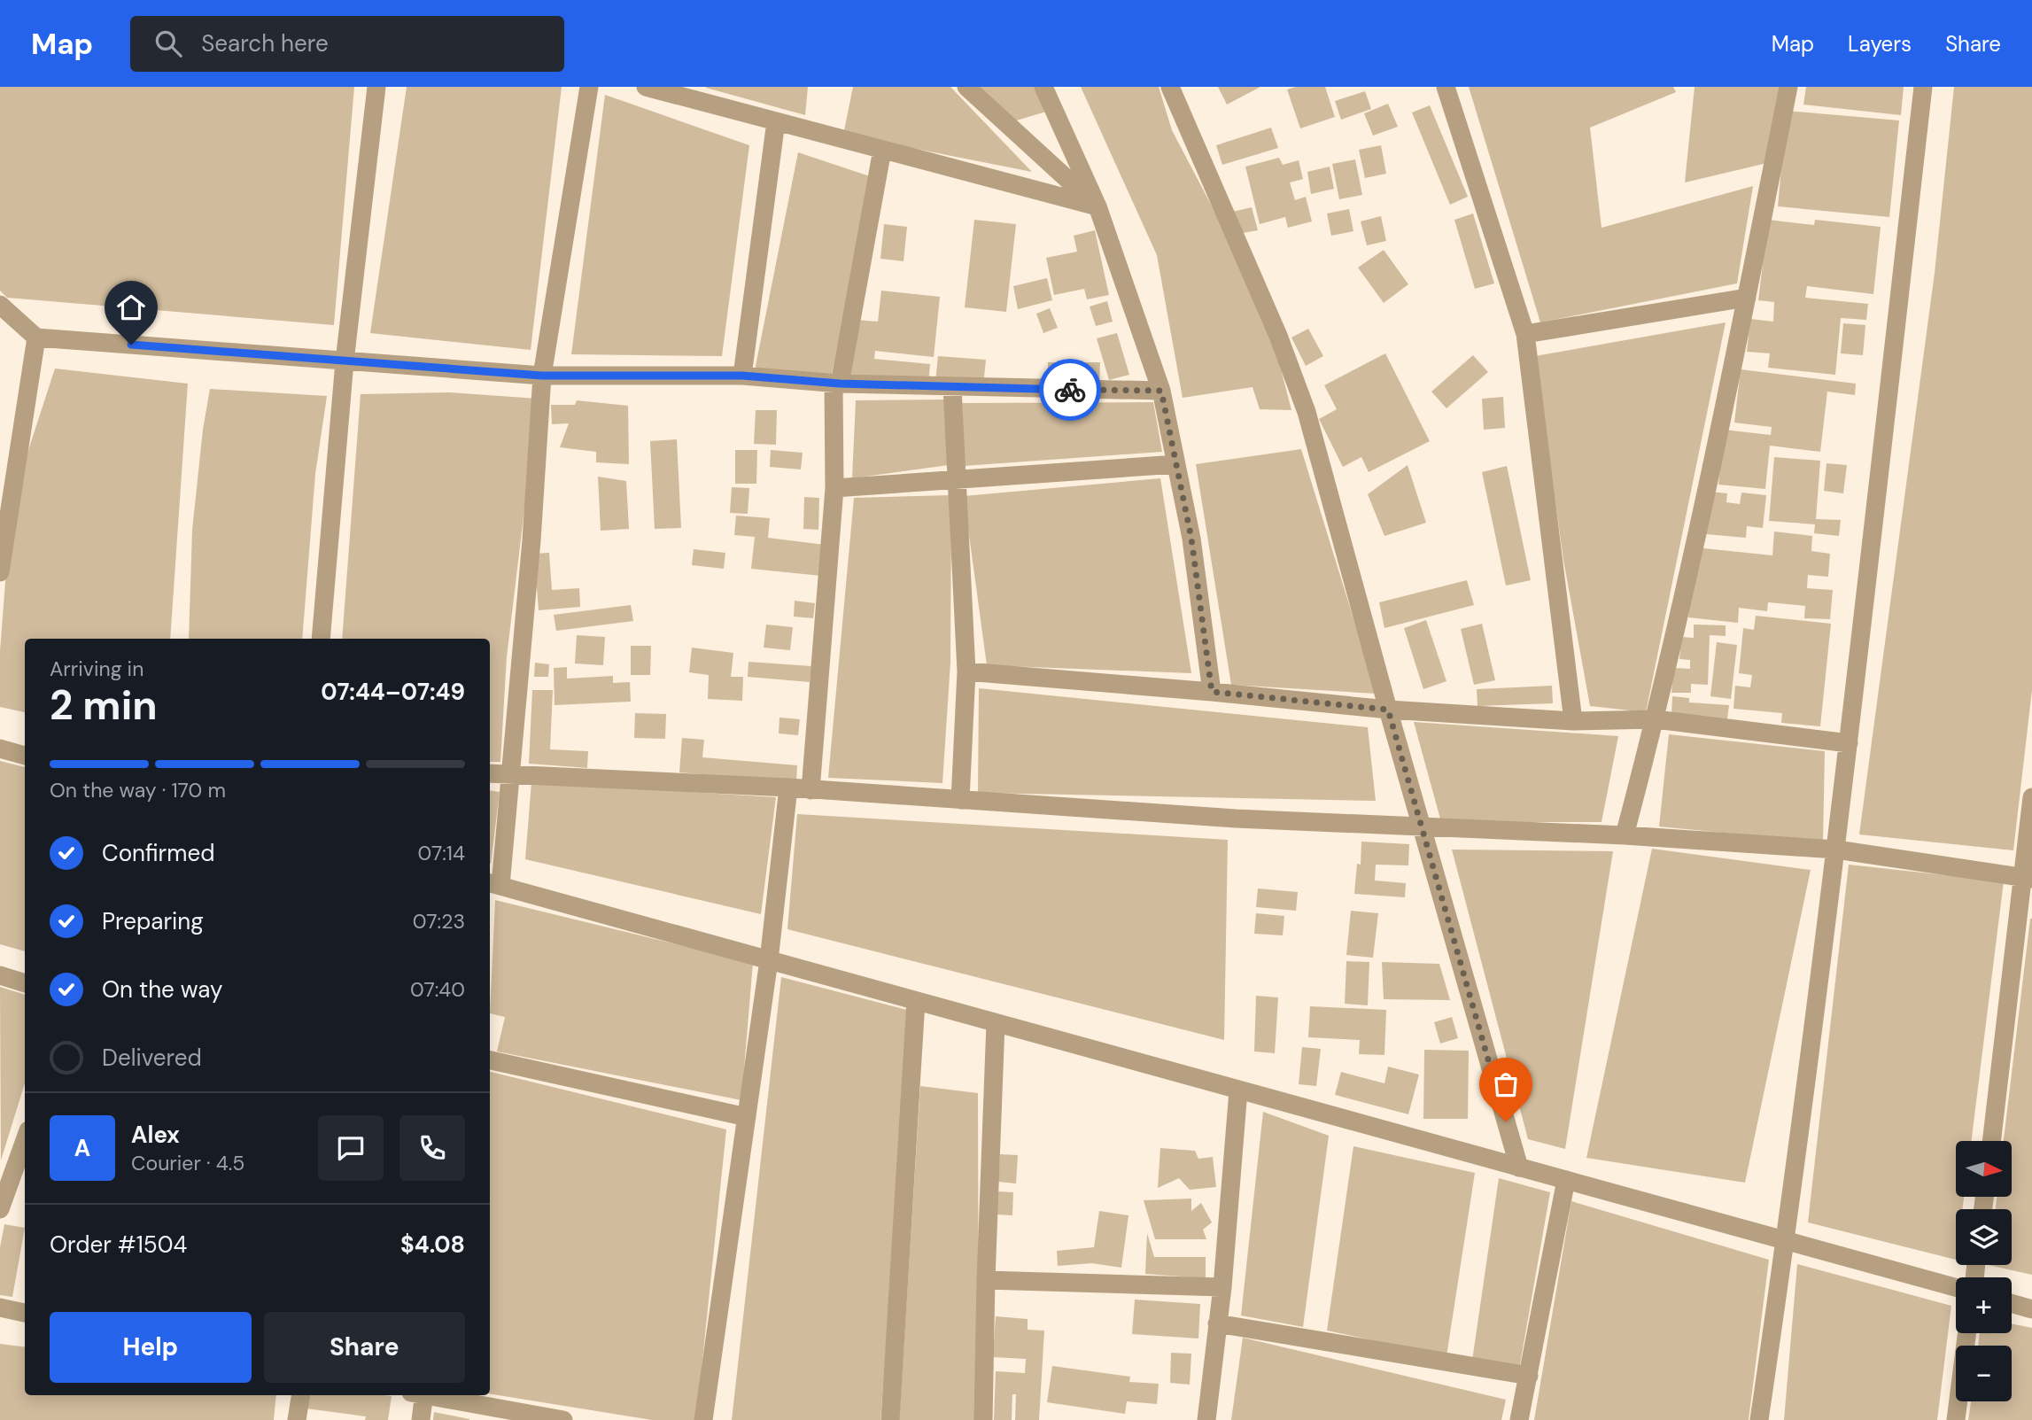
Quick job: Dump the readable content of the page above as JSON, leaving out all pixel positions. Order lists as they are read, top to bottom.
{
  "north": "right",
  "page": {
    "header": "Map",
    "search": "Search here",
    "nav": ["Map", "Layers", "Share"],
    "heading": ["2 min", "Arriving in", "07:44–07:49"],
    "panel": [
      "Alex",
      "Courier · 4.5",
      "Order #1504",
      "$4.08"
    ],
    "bar": "On the way · 170 m",
    "list": [
      ["Confirmed", "07:14"],
      ["Preparing", "07:23"],
      ["On the way", "07:40"],
      "Delivered"
    ],
    "round": "A",
    "map_buttons": ["+", "−"],
    "buttons": ["Help", "Share"]
  }
}
